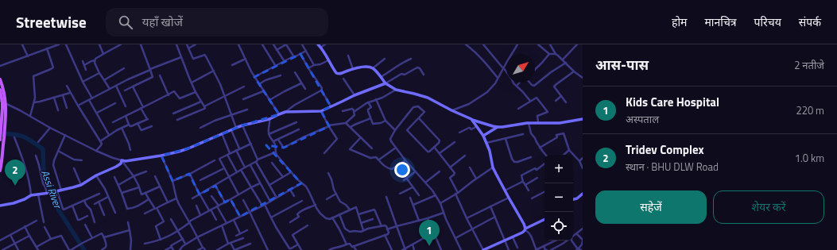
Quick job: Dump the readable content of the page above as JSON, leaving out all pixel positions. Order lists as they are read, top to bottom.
{
  "water": ["Assi River"],
  "north": "top right",
  "page": {
    "header": "Streetwise",
    "search": "यहाँ खोजें",
    "nav": [
      "होम",
      "मानचित्र",
      "परिचय",
      "संपर्क"
    ],
    "heading": ["आस-पास", "2 नतीजे"],
    "list": [
      {
        "mark": "1",
        "name": "Kids Care Hospital",
        "note": "अस्पताल",
        "value": "220 m"
      },
      {
        "mark": "2",
        "name": "Tridev Complex",
        "note": "स्थान · BHU DLW Road",
        "value": "1.0 km"
      }
    ],
    "map_buttons": ["+", "−"],
    "pins": ["2", "1"],
    "buttons": ["सहेजें", "शेयर करें"]
  }
}
